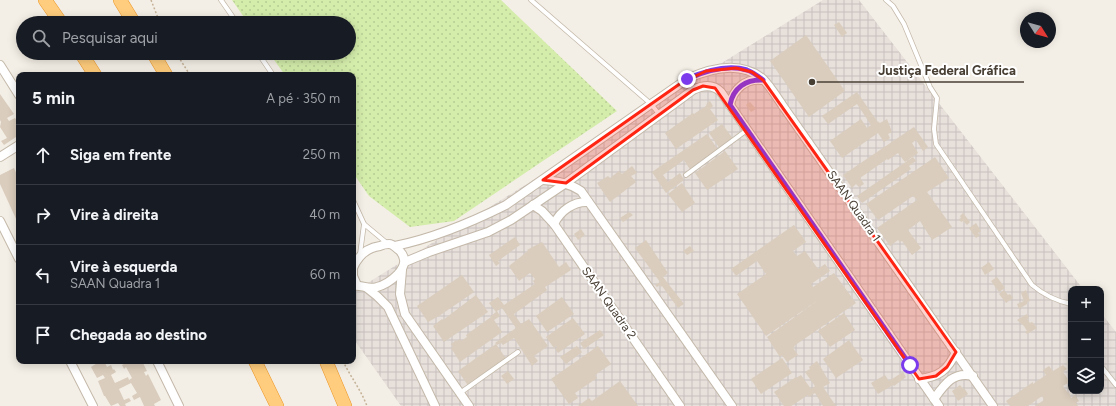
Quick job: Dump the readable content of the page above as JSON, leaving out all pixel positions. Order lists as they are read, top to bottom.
{
  "streets": {
    "street": ["SAAN Quadra 1", "SAAN Quadra 2"]
  },
  "places": ["Justiça Federal Gráfica"],
  "north": "bottom right",
  "page": {
    "search": "Pesquisar aqui",
    "heading": ["5 min", "A pé · 350 m"],
    "list": [
      ["Siga em frente", "250 m"],
      ["Vire à direita", "40 m"],
      ["Vire à esquerda", "SAAN Quadra 1", "60 m"],
      "Chegada ao destino"
    ],
    "map_buttons": ["+", "−"]
  }
}
